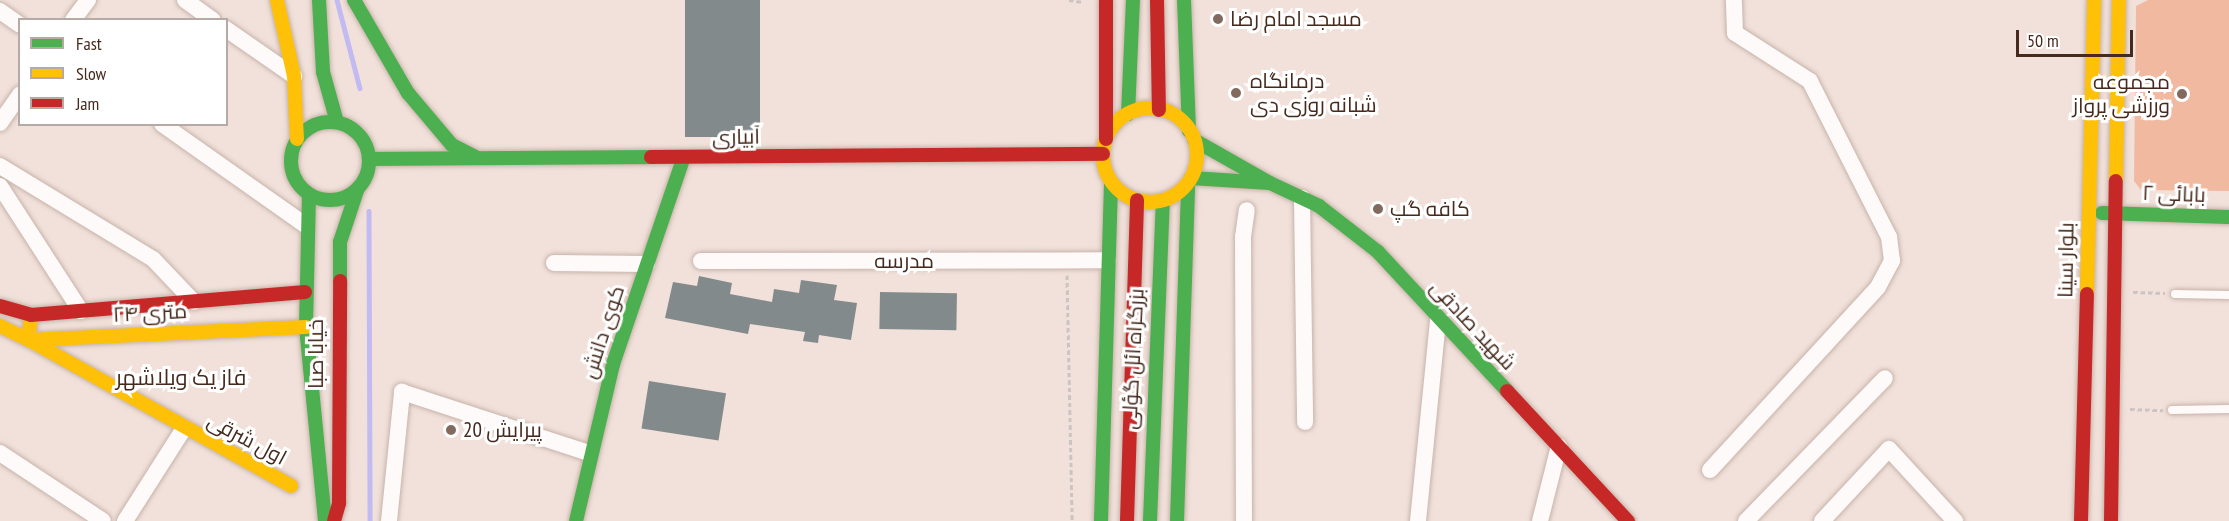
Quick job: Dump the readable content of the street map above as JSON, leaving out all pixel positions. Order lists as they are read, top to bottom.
{
  "streets": {
    "main road": [
      "آبیاری",
      "بابائی ۲",
      "بلوار سینا",
      "۲۴ متری",
      "شهید صادقی",
      "کوی دانش",
      "خیابا صبا",
      "بزرگراه ائل گؤلی",
      "اول شرقی"
    ],
    "street": ["مدرسه"]
  },
  "crossings": [
    ["آبیاری", "شهید صادقی"],
    ["آبیاری", "کوی دانش"],
    ["آبیاری", "خیابا صبا"],
    ["آبیاری", "بزرگراه ائل گؤلی"],
    ["بابائی ۲", "بلوار سینا"],
    ["۲۴ متری", "خیابا صبا"],
    ["۲۴ متری", "اول شرقی"],
    ["شهید صادقی", "بزرگراه ائل گؤلی"]
  ],
  "districts": ["فاز یک ویلاشهر"],
  "places": [
    "مسجد امام رضا",
    "درمانگاه شبانه روزی دی",
    "مجموعه ورزشی پرواز",
    "کافه گپ",
    "پیرایش 20"
  ],
  "legend": ["Fast", "Slow", "Jam"],
  "scale_bar": "50 m"
}
